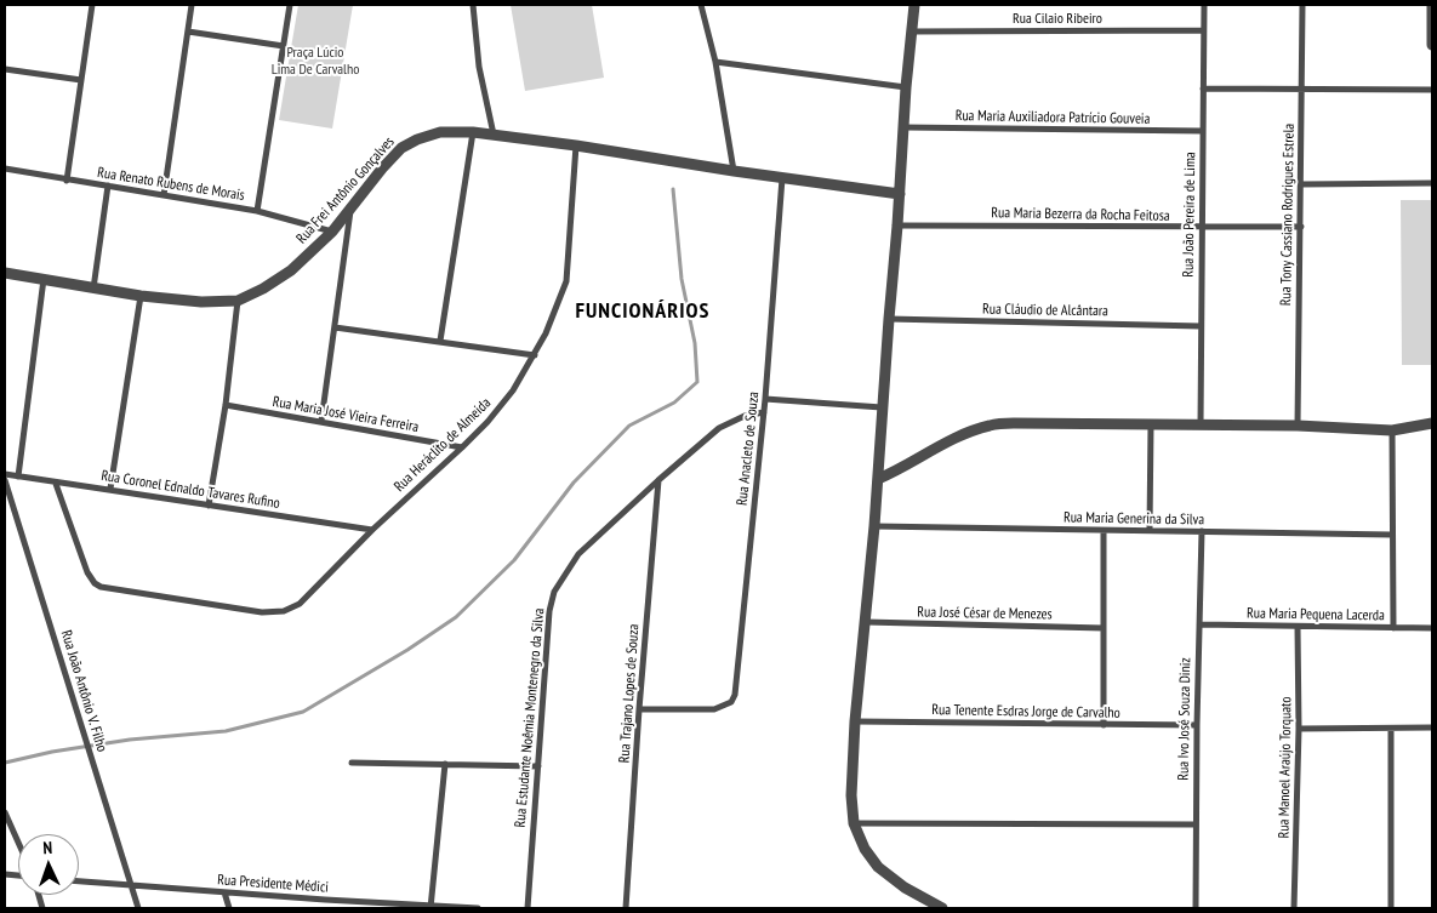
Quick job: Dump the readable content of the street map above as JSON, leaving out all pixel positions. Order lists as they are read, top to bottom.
{
  "streets": {
    "street": [
      "Rua Cilaio Ribeiro",
      "Rua Maria Auxiliadora Patrício Gouveia",
      "Rua Renato Rubens de Morais",
      "Rua Frei Antônio Gonçalves",
      "Rua Maria Bezerra da Rocha Feitosa",
      "Rua João Pereira de Lima",
      "Rua Tony Cassiano Rodrigues Estrela",
      "Rua Cláudio de Alcântara",
      "Rua Maria José Vieira Ferreira",
      "Rua Heráclito de Almeida",
      "Rua Anacleto de Souza",
      "Rua Coronel Ednaldo Tavares Rufino",
      "Rua Maria Generina da Silva",
      "Rua José César de Menezes",
      "Rua Maria Pequena Lacerda",
      "Rua João Antônio V. Filho",
      "Rua Trajano Lopes de Souza",
      "Rua Tenente Esdras Jorge de Carvalho",
      "Rua Estudante Noêmia Montenegro da Silva",
      "Rua Ivo José Souza Diniz",
      "Rua Manoel Araújo Torquato",
      "Rua Presidente Médici"
    ]
  },
  "crossings": [
    ["Rua Cilaio Ribeiro", "Rua João Pereira de Lima"],
    ["Rua Maria Auxiliadora Patrício Gouveia", "Rua João Pereira de Lima"],
    ["Rua Renato Rubens de Morais", "Rua Frei Antônio Gonçalves"],
    ["Rua Frei Antônio Gonçalves", "Rua Heráclito de Almeida"],
    ["Rua Frei Antônio Gonçalves", "Rua Anacleto de Souza"],
    ["Rua Maria Bezerra da Rocha Feitosa", "Rua João Pereira de Lima"],
    ["Rua Maria Bezerra da Rocha Feitosa", "Rua Tony Cassiano Rodrigues Estrela"],
    ["Rua João Pereira de Lima", "Rua Cláudio de Alcântara"],
    ["Rua Maria José Vieira Ferreira", "Rua Heráclito de Almeida"],
    ["Rua Heráclito de Almeida", "Rua Coronel Ednaldo Tavares Rufino"],
    ["Rua Anacleto de Souza", "Rua Trajano Lopes de Souza"],
    ["Rua Anacleto de Souza", "Rua Estudante Noêmia Montenegro da Silva"],
    ["Rua Maria Generina da Silva", "Rua Ivo José Souza Diniz"],
    ["Rua Maria Pequena Lacerda", "Rua Ivo José Souza Diniz"],
    ["Rua Maria Pequena Lacerda", "Rua Manoel Araújo Torquato"],
    ["Rua João Antônio V. Filho", "Rua Presidente Médici"],
    ["Rua Trajano Lopes de Souza", "Rua Estudante Noêmia Montenegro da Silva"],
    ["Rua Tenente Esdras Jorge de Carvalho", "Rua Ivo José Souza Diniz"]
  ],
  "districts": ["FUNCIONÁRIOS"],
  "parks": ["Praça Lúcio Lima De Carvalho"],
  "north": "top"
}
